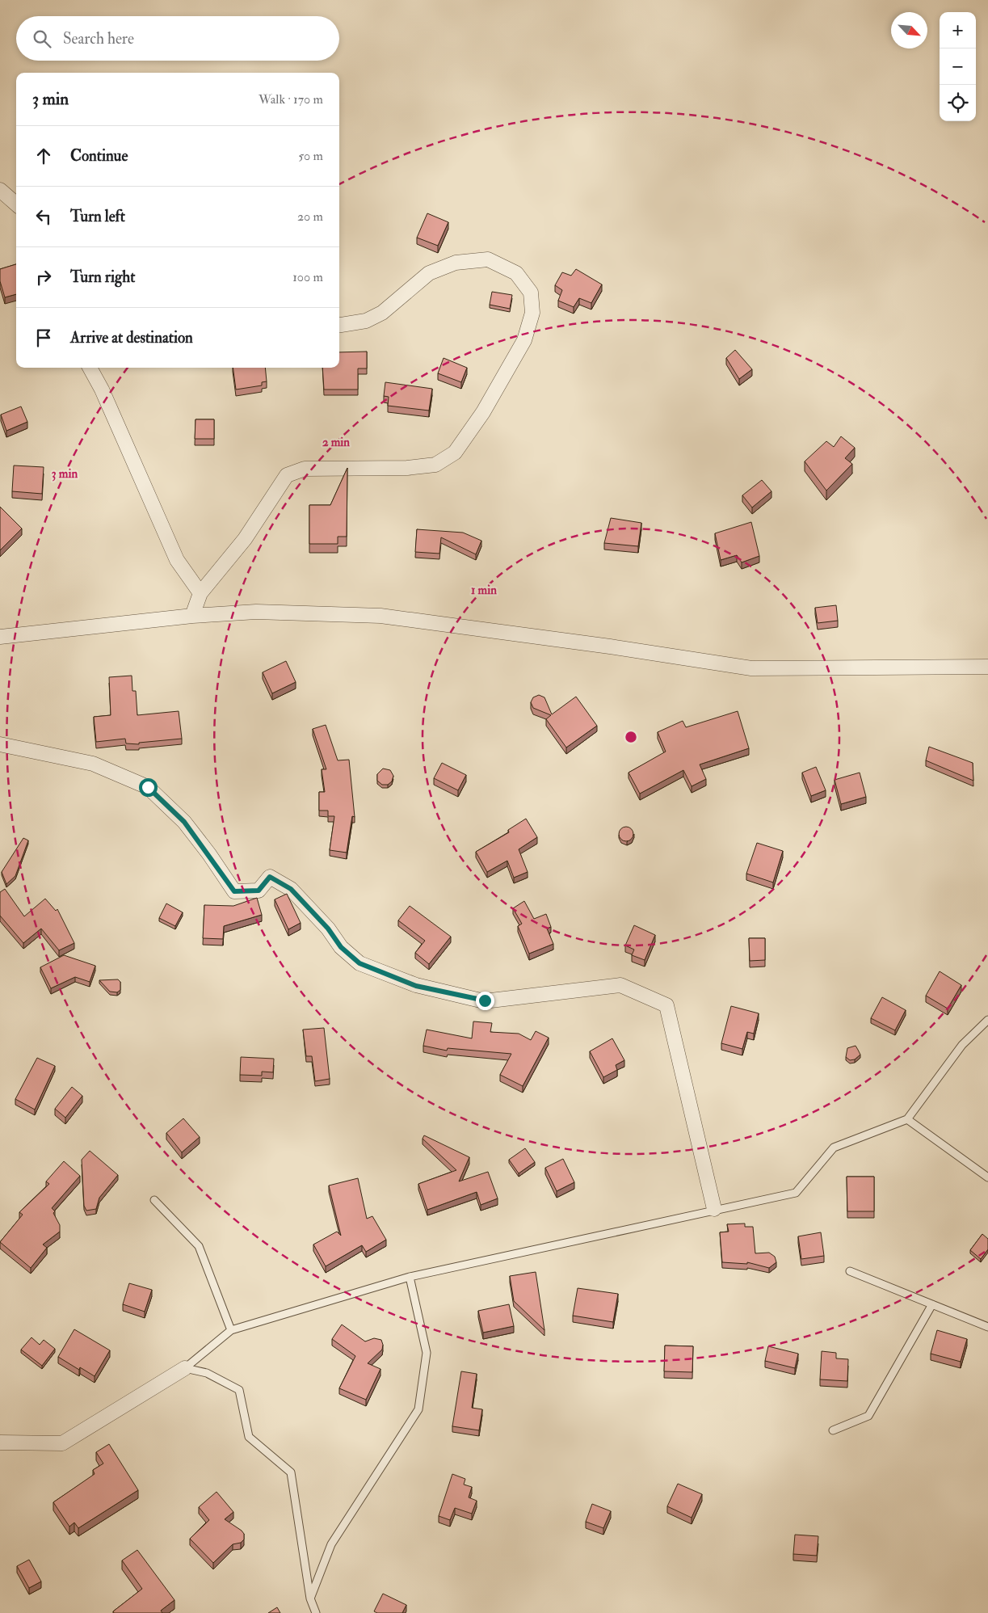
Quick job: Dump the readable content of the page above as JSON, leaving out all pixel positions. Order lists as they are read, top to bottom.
{
  "north": "bottom right",
  "page": {
    "map_buttons": ["+", "−"],
    "search": "Search here",
    "heading": ["3 min", "Walk · 170 m"],
    "list": [
      ["Continue", "50 m"],
      ["Turn left", "20 m"],
      ["Turn right", "100 m"],
      "Arrive at destination"
    ]
  },
  "rings": ["2 min", "3 min", "1 min"]
}
